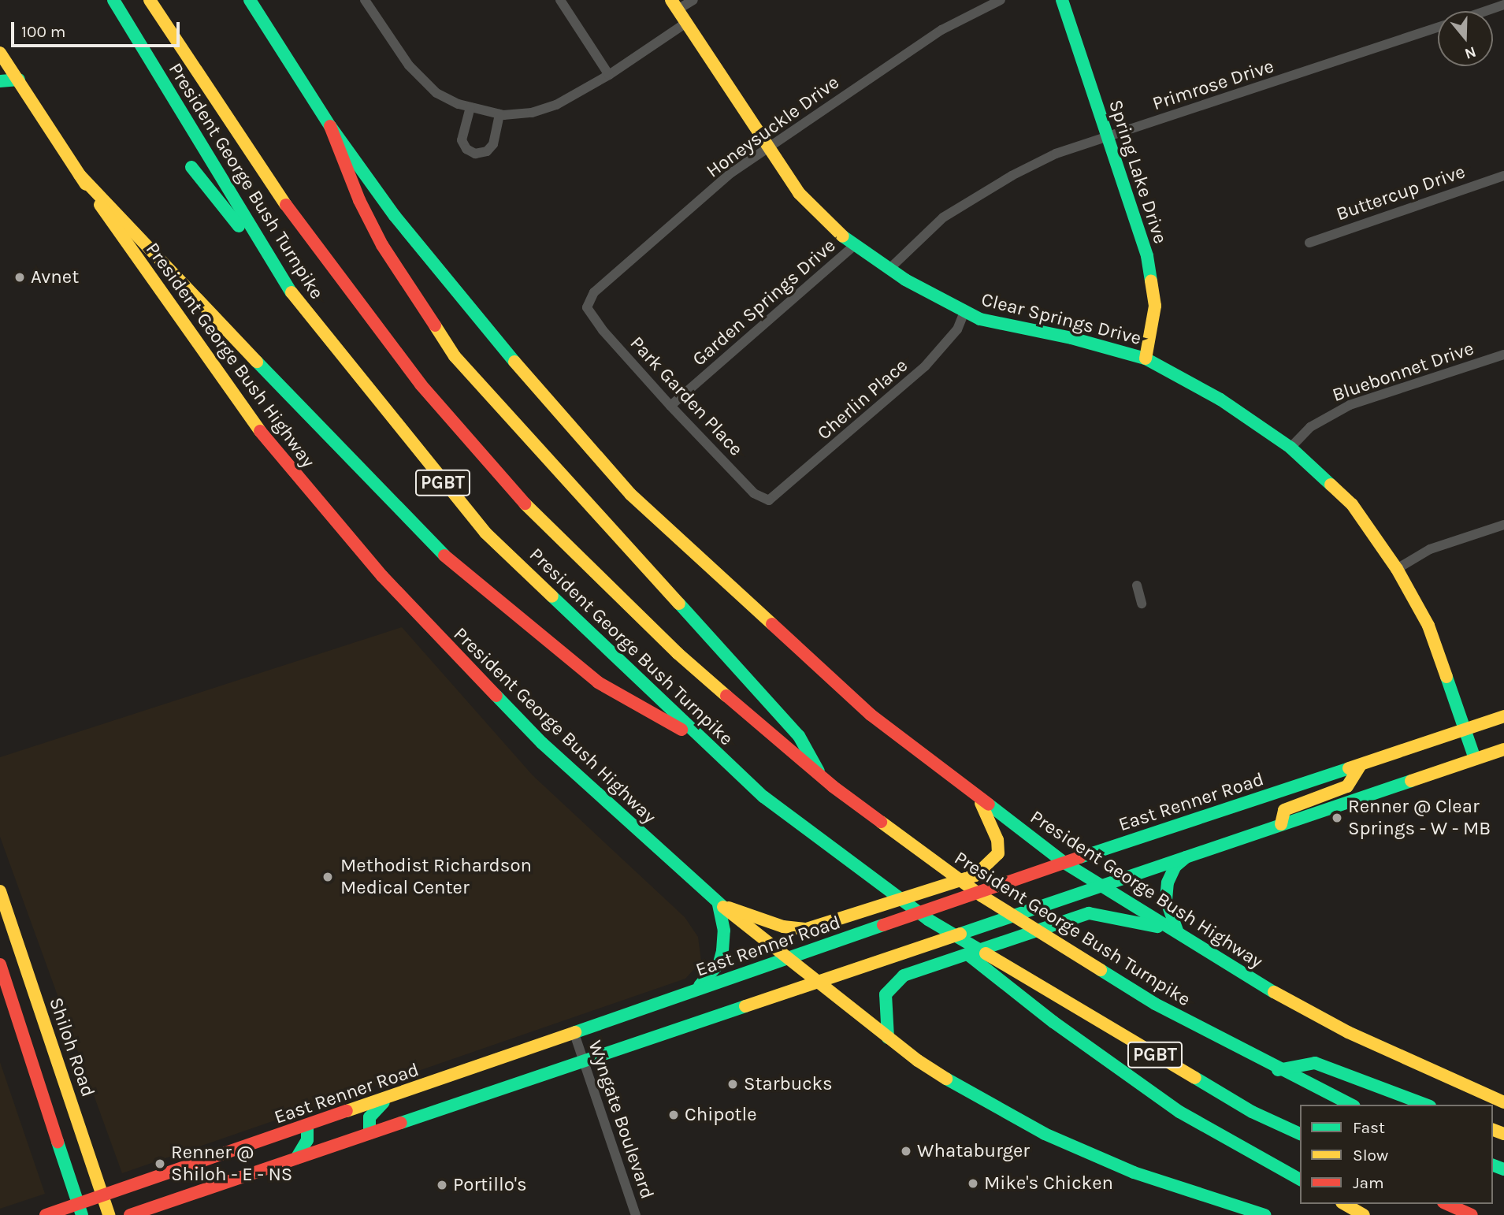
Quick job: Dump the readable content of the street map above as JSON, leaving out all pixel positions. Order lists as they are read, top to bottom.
{
  "streets": {
    "main road": [
      "Spring Lake Drive",
      "President George Bush Turnpike",
      "Clear Springs Drive",
      "President George Bush Highway",
      "PGBT",
      "East Renner Road",
      "Shiloh Road"
    ],
    "street": [
      "Primrose Drive",
      "Honeysuckle Drive",
      "Buttercup Drive",
      "Garden Springs Drive",
      "Bluebonnet Drive",
      "Park Garden Place",
      "Cherlin Place",
      "Wyngate Boulevard"
    ]
  },
  "crossings": [
    ["Primrose Drive", "Spring Lake Drive"],
    ["Primrose Drive", "Clear Springs Drive"],
    ["Honeysuckle Drive", "Clear Springs Drive"],
    ["Honeysuckle Drive", "Park Garden Place"],
    ["Spring Lake Drive", "Clear Springs Drive"],
    ["Garden Springs Drive", "Clear Springs Drive"],
    ["Garden Springs Drive", "Park Garden Place"],
    ["Clear Springs Drive", "Bluebonnet Drive"],
    ["Clear Springs Drive", "Cherlin Place"],
    ["Clear Springs Drive", "East Renner Road"],
    ["President George Bush Highway", "East Renner Road"],
    ["Park Garden Place", "Cherlin Place"],
    ["East Renner Road", "Shiloh Road"],
    ["East Renner Road", "Wyngate Boulevard"]
  ],
  "places": [
    "Avnet",
    "Renner @ Clear Springs - W - MB",
    "Methodist Richardson Medical Center",
    "Starbucks",
    "Chipotle",
    "Whataburger",
    "Renner @ Shiloh - E - NS",
    "Mike's Chicken",
    "Portillo's"
  ],
  "legend": ["Fast", "Slow", "Jam"],
  "scale_bar": "100 m",
  "north": "bottom"
}
